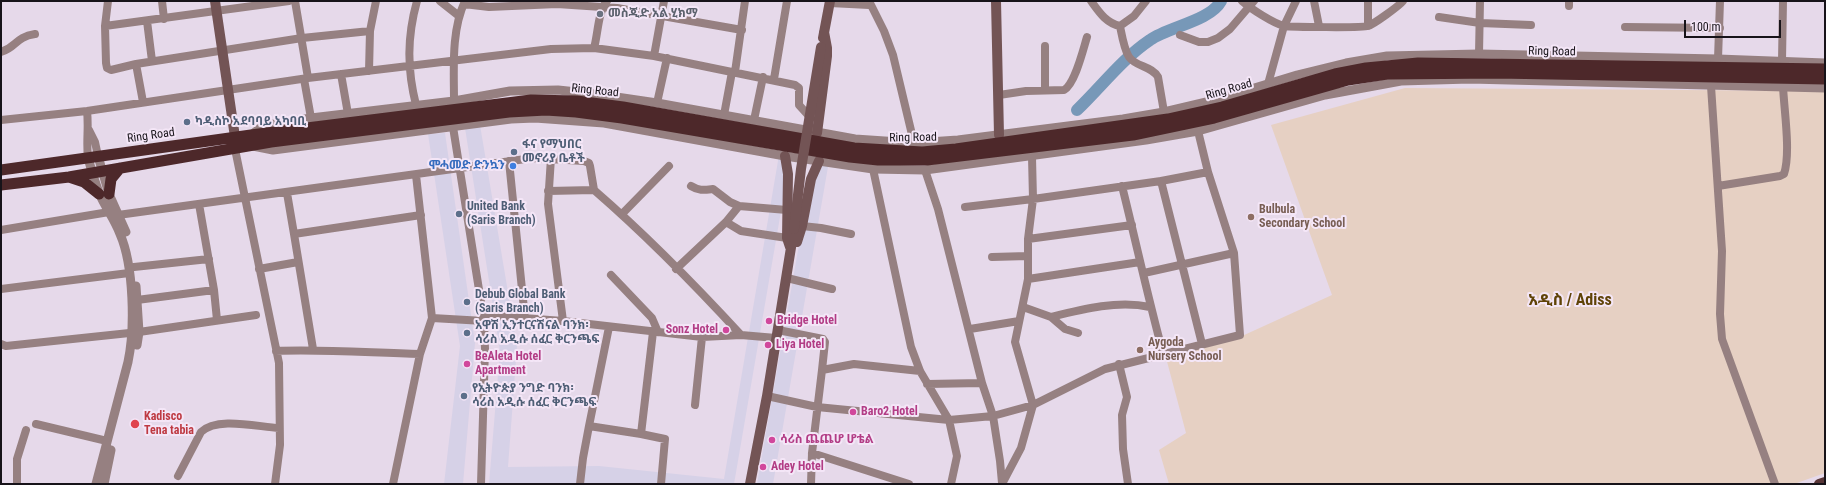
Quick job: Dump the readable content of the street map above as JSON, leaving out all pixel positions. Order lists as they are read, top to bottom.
{
  "streets": {
    "highway": ["Ring Road"]
  },
  "districts": ["አዲስ / Adiss"],
  "places": [
    "መስጂድ አል ሂክማ",
    "ካዲስኮ አደባባይ አካባቢ",
    "ፋና የማህበር መኖሪያ ቤቶች",
    "ሞሓመድ ድንኳን",
    "United Bank (Saris Branch)",
    "Bulbula Secondary School",
    "Debub Global Bank (Saris Branch)",
    "Bridge Hotel",
    "Sonz Hotel",
    "አዋሽ ኢንተርናሽናል ባንክ፡ ሳሪስ አዲሱ ሰፈር ቅርንጫፍ",
    "Liya Hotel",
    "Aygoda Nursery School",
    "BeAleta Hotel Apartment",
    "የኢትዮጵያ ንግድ ባንክ፡ ሳሪስ አዲሱ ሰፈር ቅርንጫፍ",
    "Baro2 Hotel",
    "Kadisco Tena tabia",
    "ሳሪስ ጨጨሆ ሆቴል",
    "Adey Hotel"
  ],
  "scale_bar": "100 m"
}
